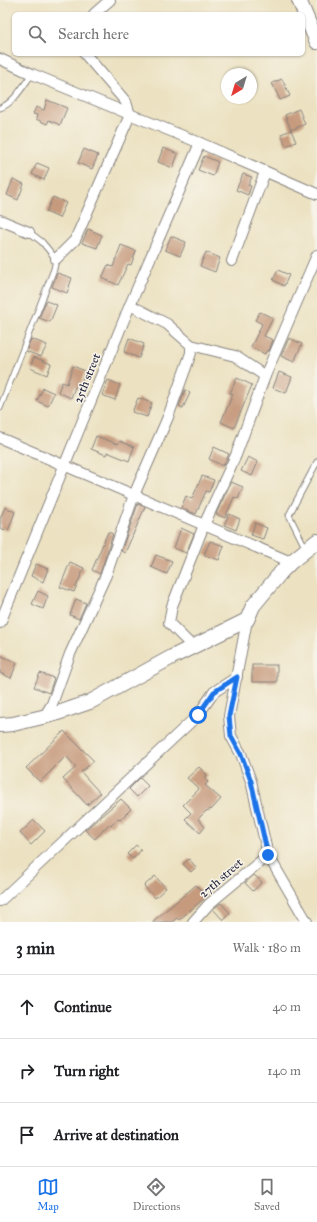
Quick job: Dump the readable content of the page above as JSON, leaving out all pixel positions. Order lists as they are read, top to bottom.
{
  "streets": {
    "street": ["25th street", "27th street"]
  },
  "north": "bottom left",
  "page": {
    "search": "Search here",
    "heading": ["3 min", "Walk · 180 m"],
    "list": [
      ["Continue", "40 m"],
      ["Turn right", "140 m"],
      "Arrive at destination"
    ],
    "nav": ["Map", "Directions", "Saved"]
  }
}
